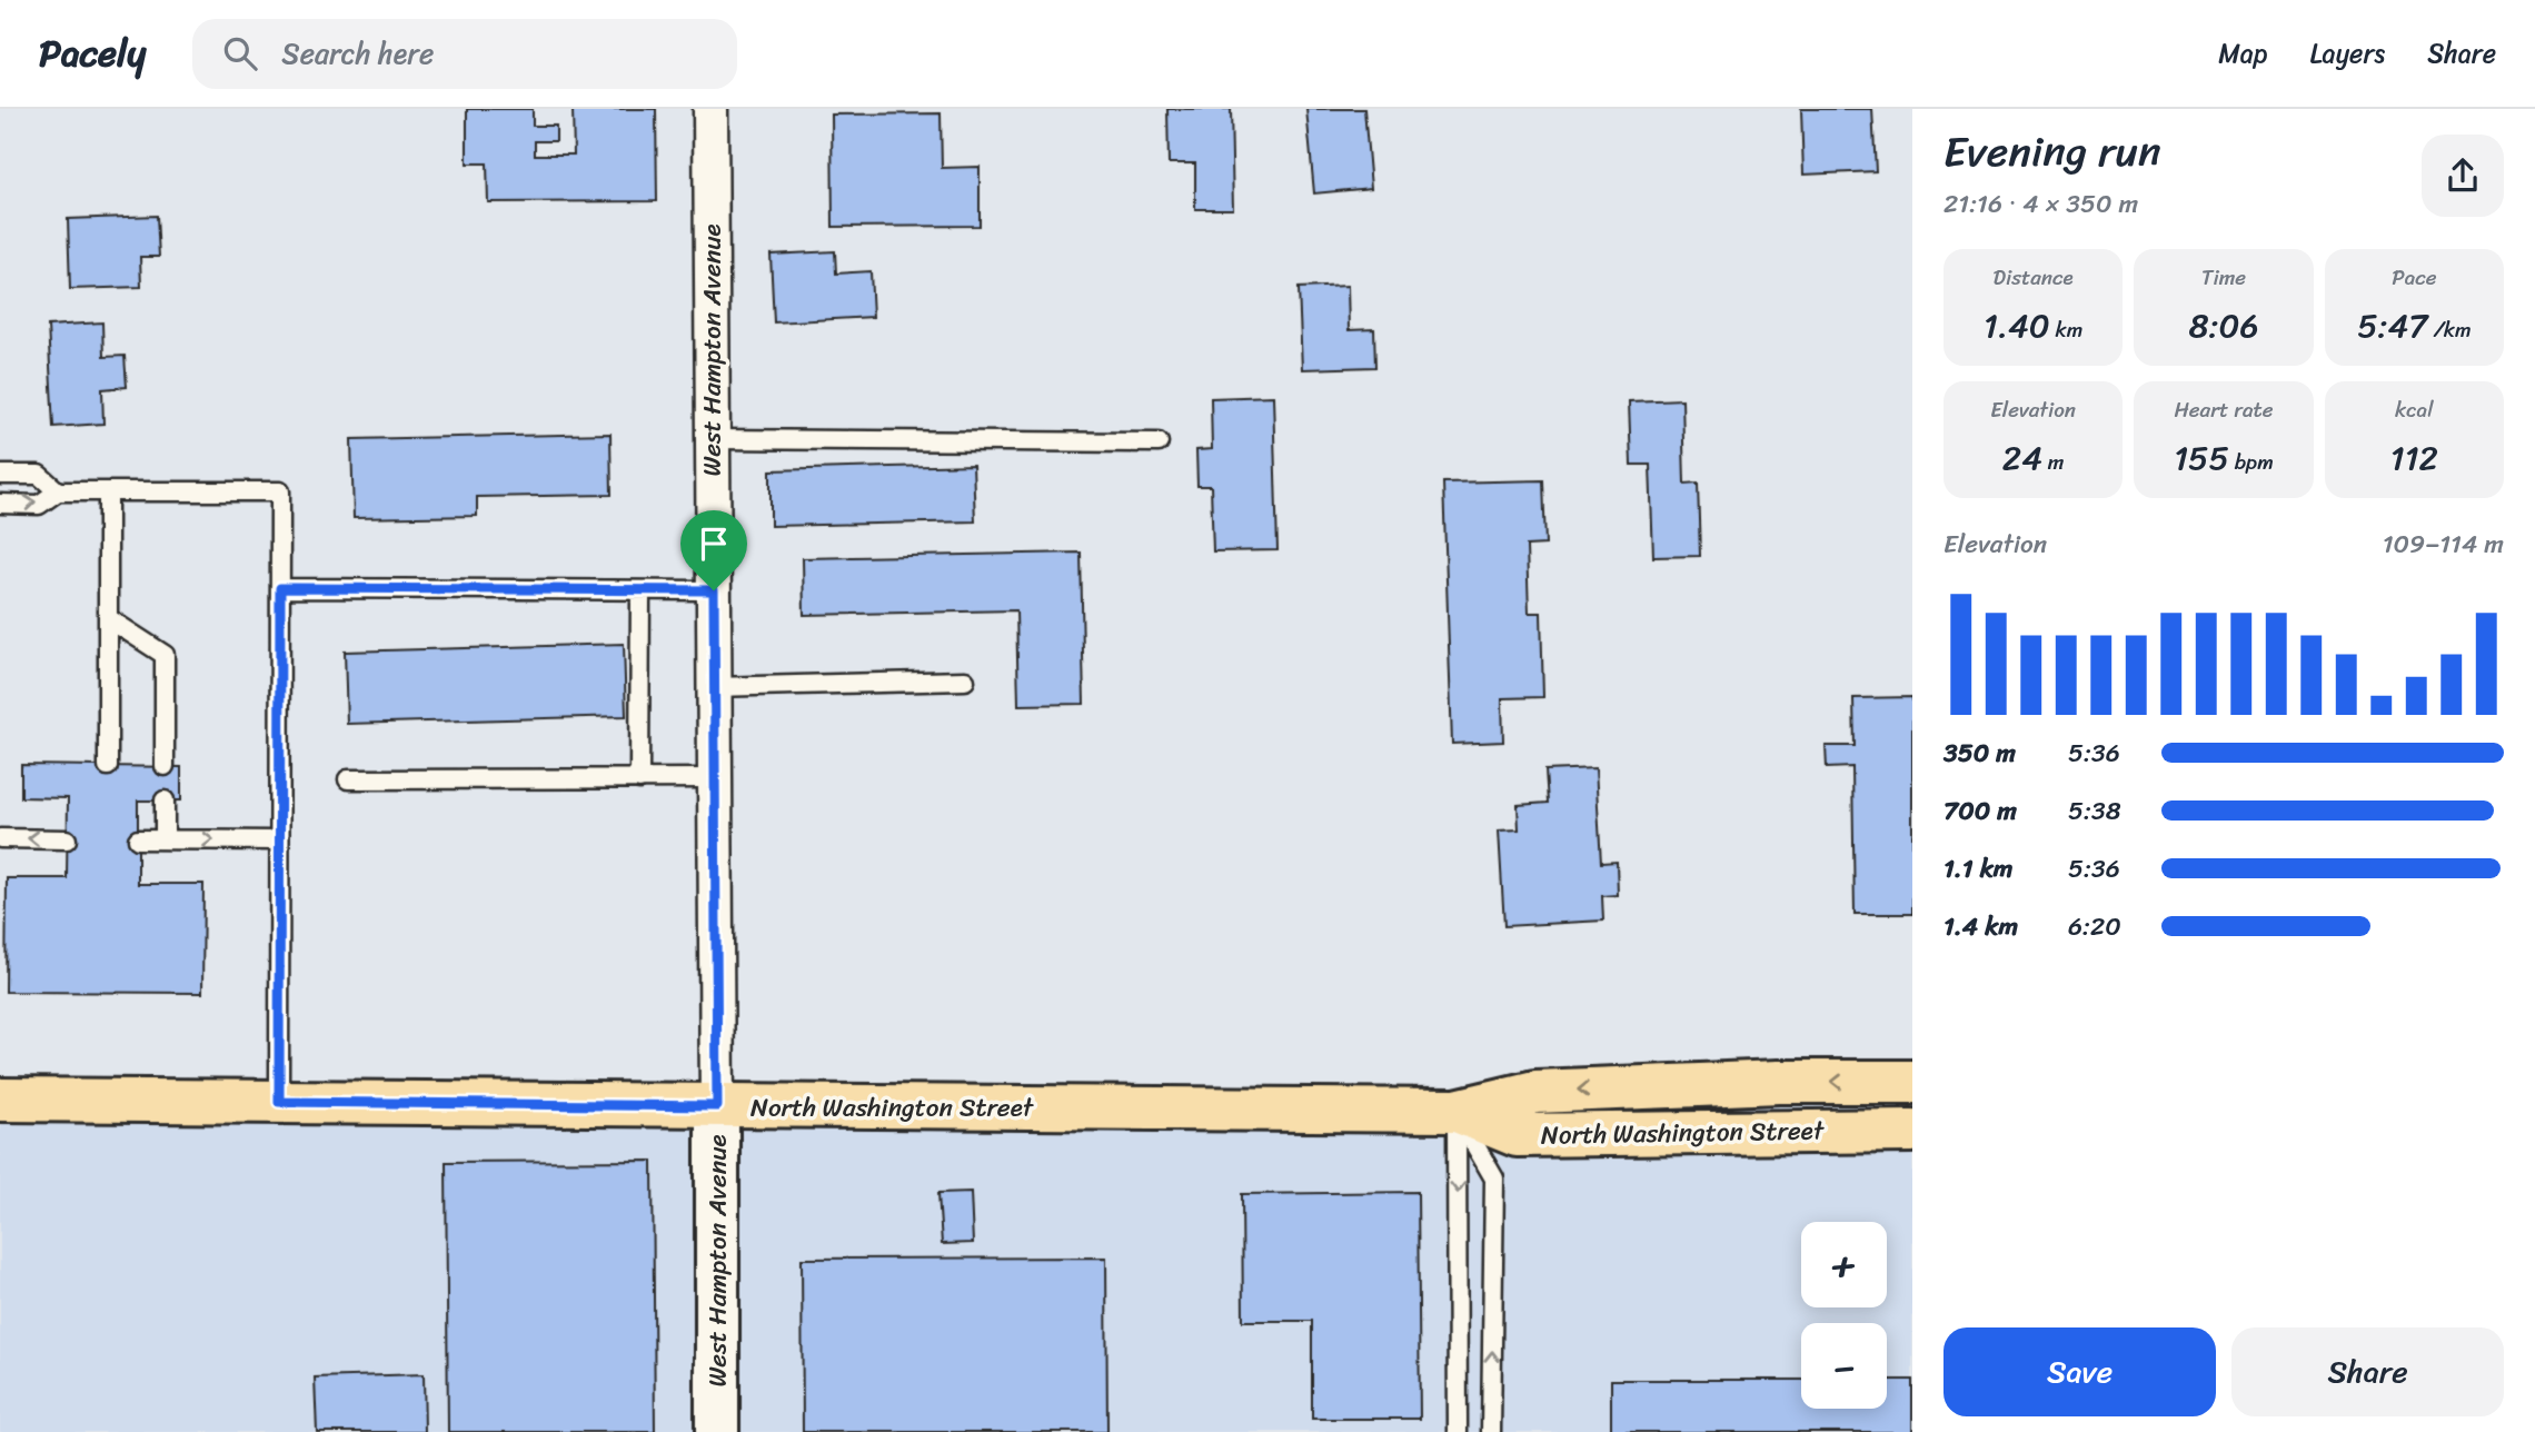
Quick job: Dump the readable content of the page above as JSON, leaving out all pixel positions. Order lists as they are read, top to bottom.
{
  "streets": {
    "main road": ["North Washington Street"],
    "street": ["West Hampton Avenue"]
  },
  "crossings": [
    ["West Hampton Avenue", "North Washington Street"]
  ],
  "page": {
    "header": "Pacely",
    "search": "Search here",
    "nav": ["Map", "Layers", "Share"],
    "heading": ["Evening run", "21:16 · 4 × 350 m"],
    "stats": [
      ["Distance", "1.40 km"],
      ["Time", "8:06"],
      ["Pace", "5:47 /km"],
      ["Elevation", "24 m"],
      ["Heart rate", "155 bpm"],
      ["kcal", "112"]
    ],
    "chart": ["Elevation", "109–114 m"],
    "list": [
      {
        "name": "350 m",
        "note": "5:36"
      },
      {
        "name": "700 m",
        "note": "5:38"
      },
      {
        "name": "1.1 km",
        "note": "5:36"
      },
      {
        "name": "1.4 km",
        "note": "6:20"
      }
    ],
    "map_buttons": ["+", "−"],
    "buttons": ["Save", "Share"]
  }
}
